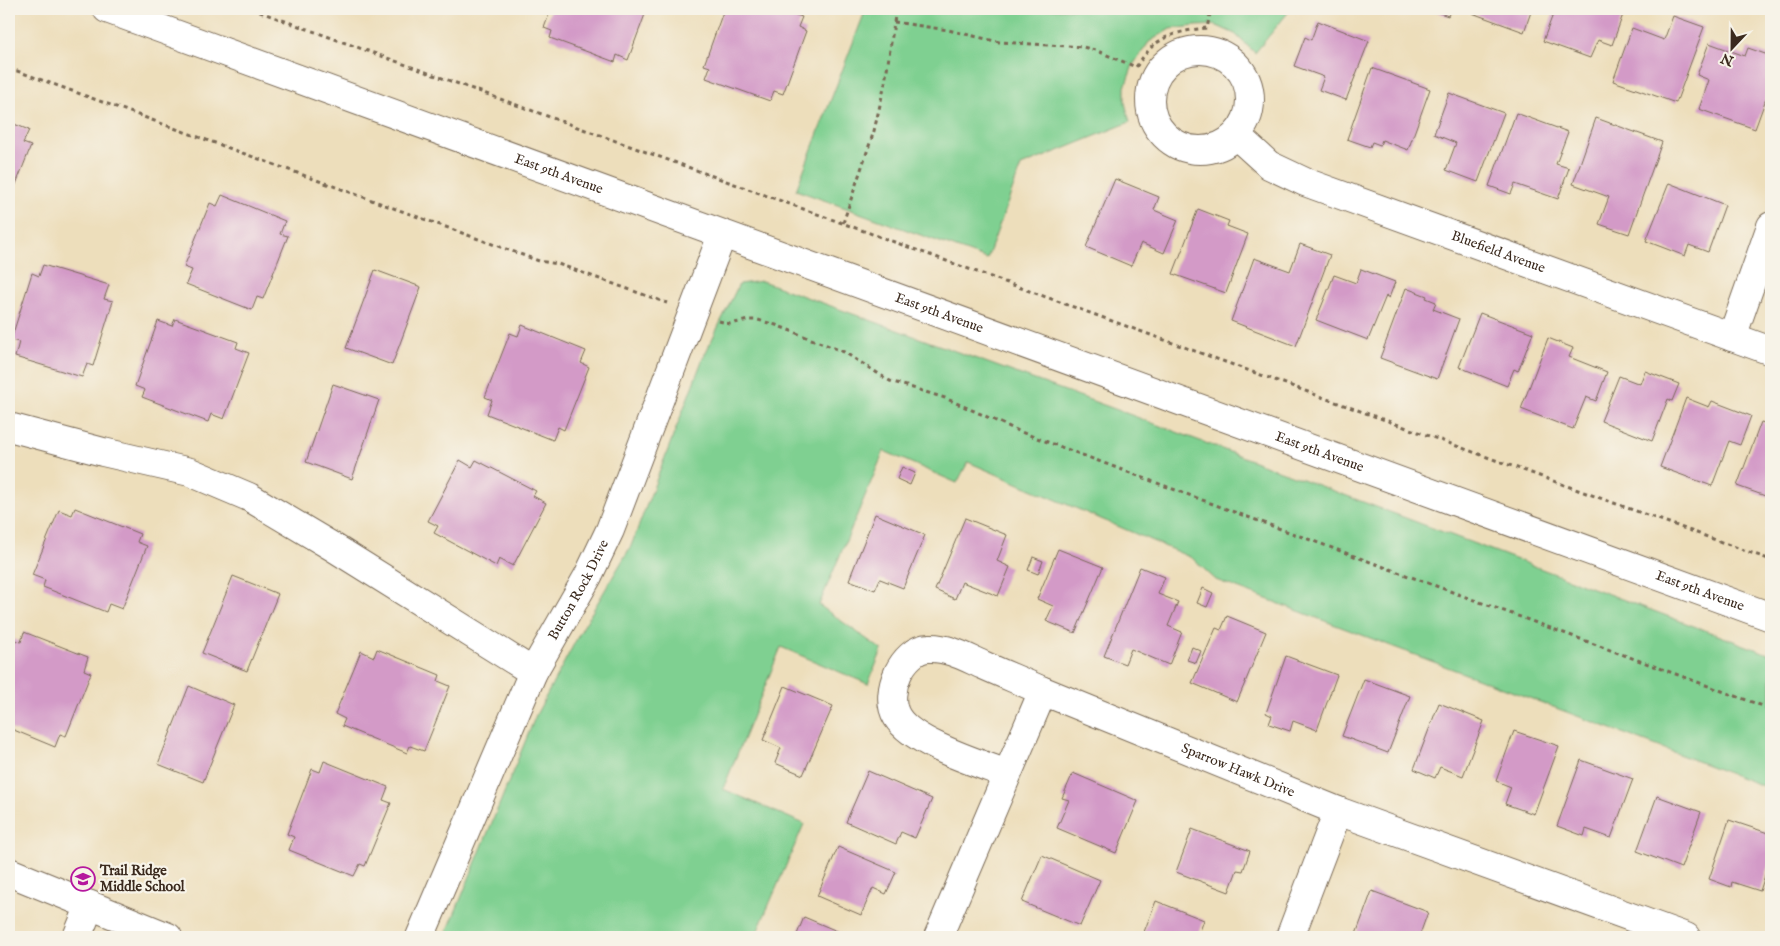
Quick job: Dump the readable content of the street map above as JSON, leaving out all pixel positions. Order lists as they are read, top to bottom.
{
  "streets": {
    "street": [
      "East 9th Avenue",
      "Bluefield Avenue",
      "Button Rock Drive",
      "Sparrow Hawk Drive"
    ]
  },
  "crossings": [
    ["East 9th Avenue", "Button Rock Drive"]
  ],
  "places": {
    "school or university": ["Trail Ridge Middle School"]
  },
  "north": "bottom"
}
